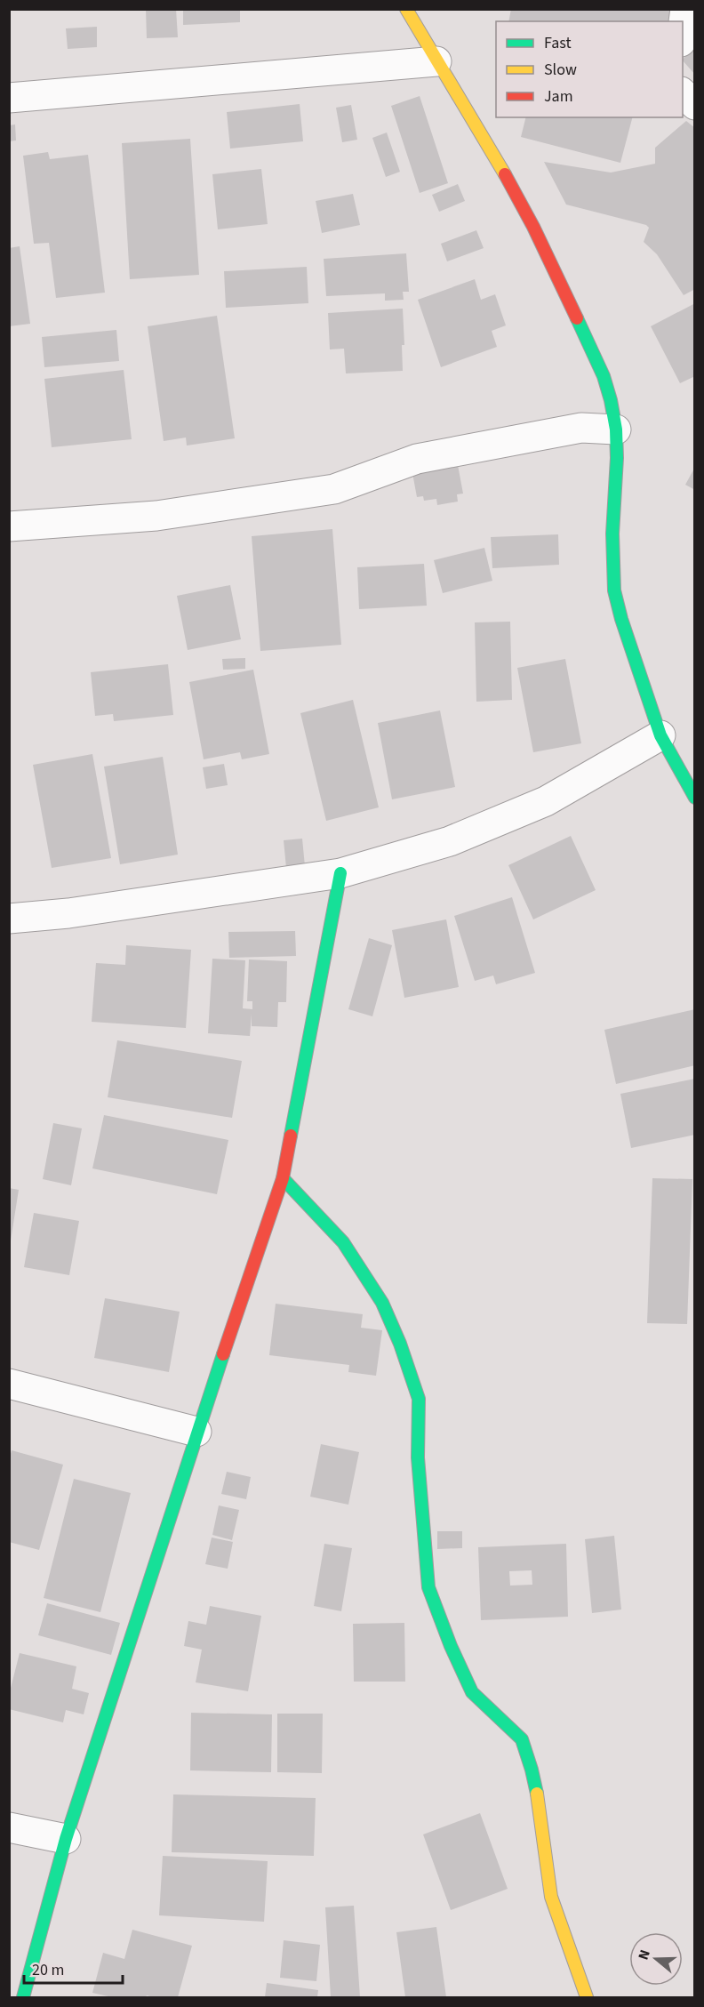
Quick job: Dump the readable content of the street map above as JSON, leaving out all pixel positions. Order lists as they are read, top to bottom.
{
  "legend": ["Fast", "Slow", "Jam"],
  "scale_bar": "20 m",
  "north": "left"
}
